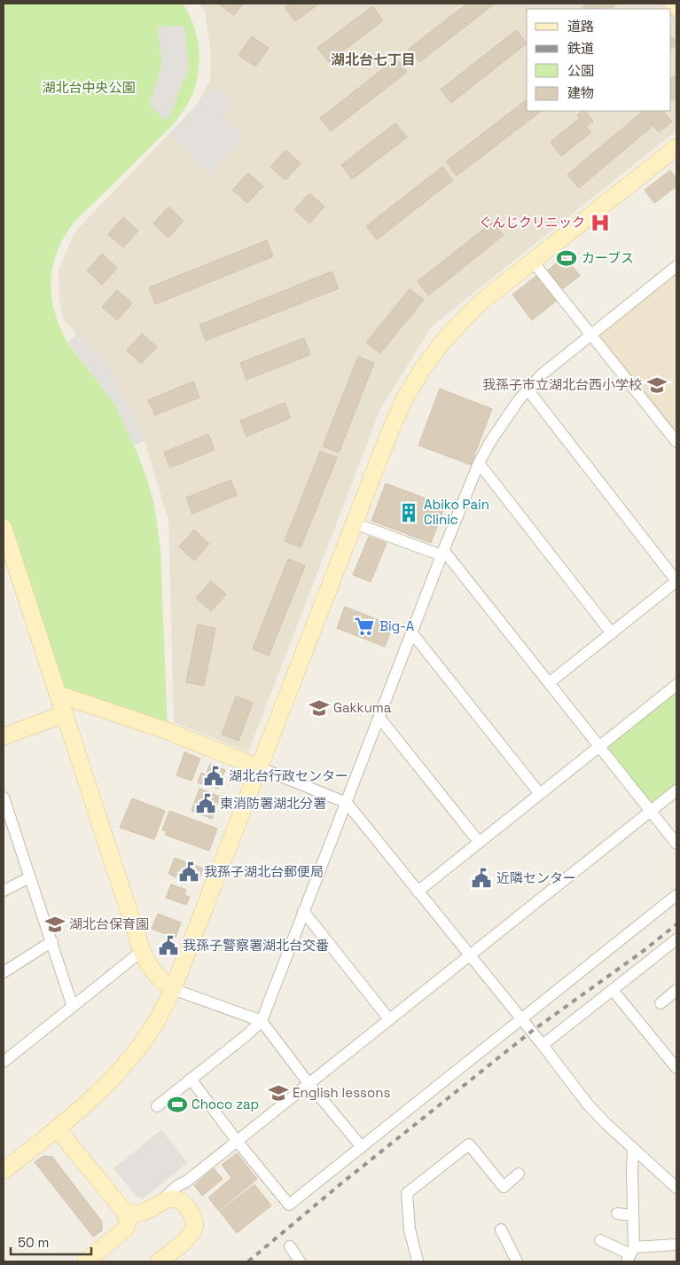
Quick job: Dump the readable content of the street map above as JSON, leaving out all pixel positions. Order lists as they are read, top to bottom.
{
  "districts": ["湖北台七丁目"],
  "parks": ["湖北台中央公園"],
  "places": {
    "hospital": ["ぐんじクリニック"],
    "sports": ["カーブス", "Choco zap"],
    "school or university": [
      "我孫子市立湖北台西小学校",
      "Gakkuma",
      "湖北台保育園",
      "English lessons"
    ],
    "building": ["Abiko Pain Clinic"],
    "supermarket": ["Big-A"],
    "public building": [
      "湖北台行政センター",
      "東消防署湖北分署",
      "我孫子湖北台郵便局",
      "近隣センター",
      "我孫子警察署湖北台交番"
    ]
  },
  "legend": [
    "道路",
    "鉄道",
    "公園",
    "建物"
  ],
  "scale_bar": "50 m"
}
